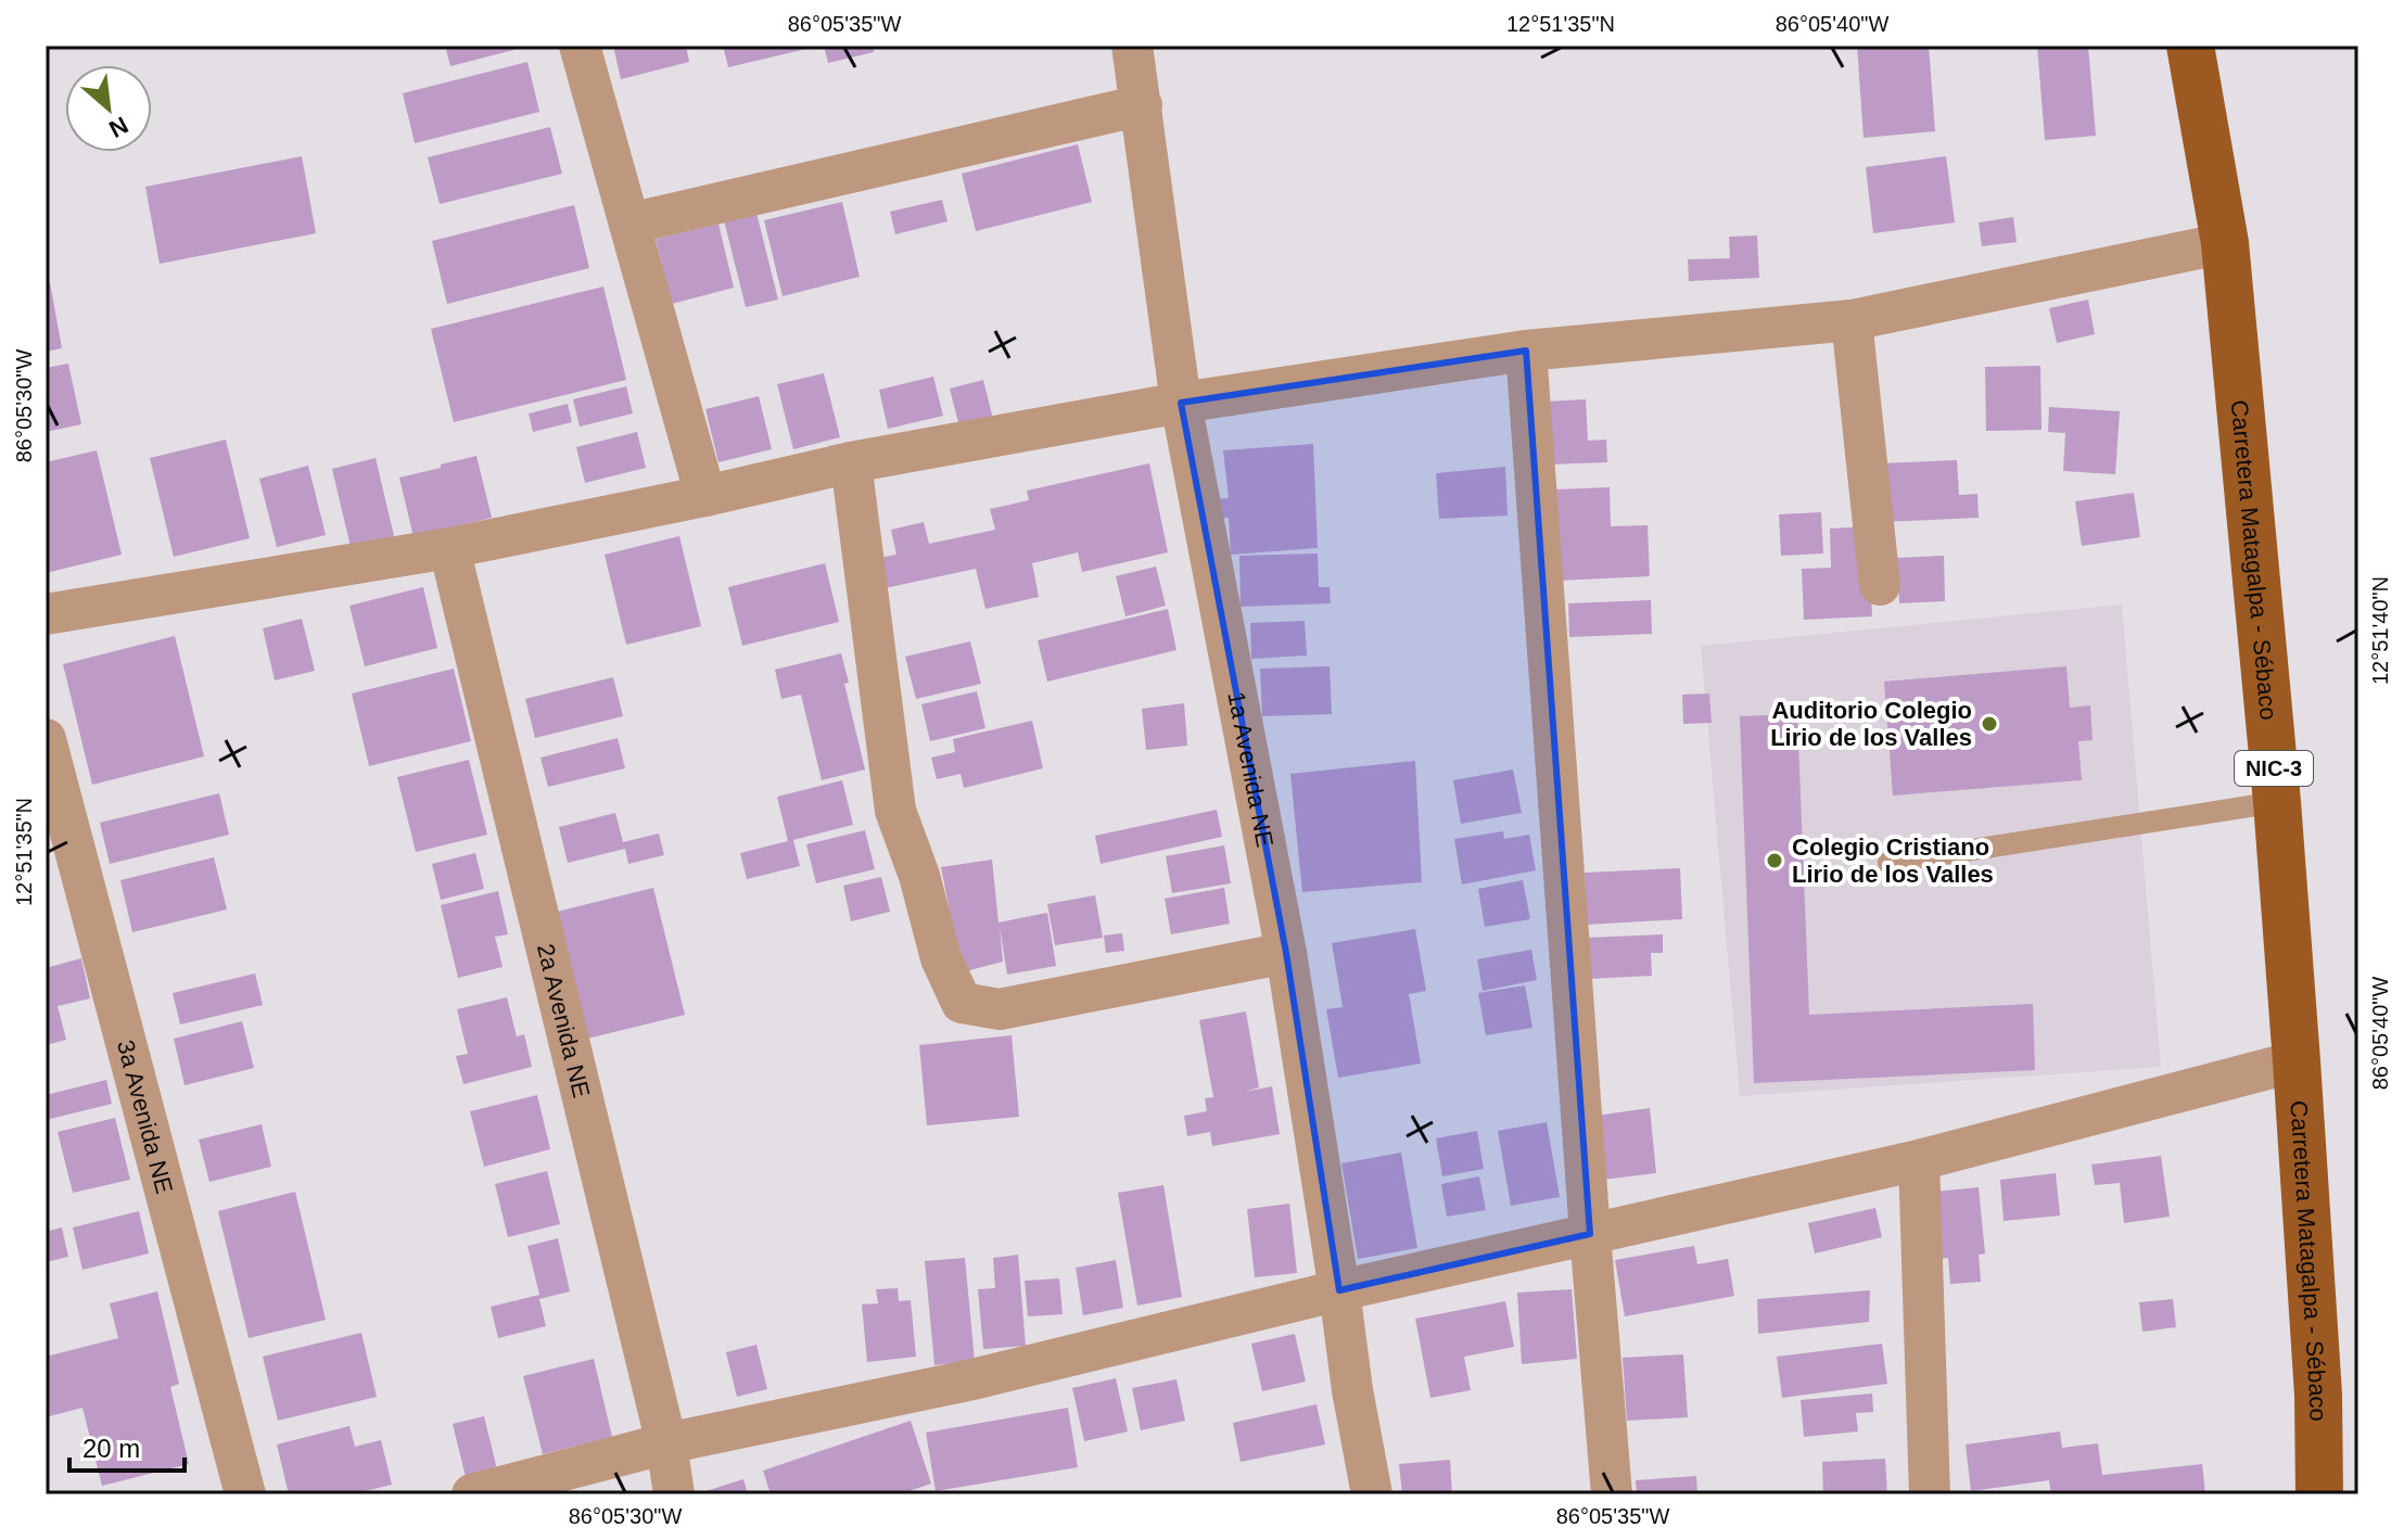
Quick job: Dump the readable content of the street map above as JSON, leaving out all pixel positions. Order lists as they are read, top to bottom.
{
  "streets": {
    "main road": ["Carretera Matagalpa - Sébaco", "NIC-3"],
    "street": ["1a Avenida NE", "2a Avenida NE", "3a Avenida NE"]
  },
  "places": ["Auditorio Colegio Lirio de los Valles", "Colegio Cristiano Lirio de los Valles"],
  "scale_bar": "20 m",
  "north": "bottom right",
  "coordinates": [
    "86°05'35\"W",
    "12°51'35\"N",
    "86°05'40\"W",
    "86°05'30\"W",
    "12°51'40\"N"
  ]
}
